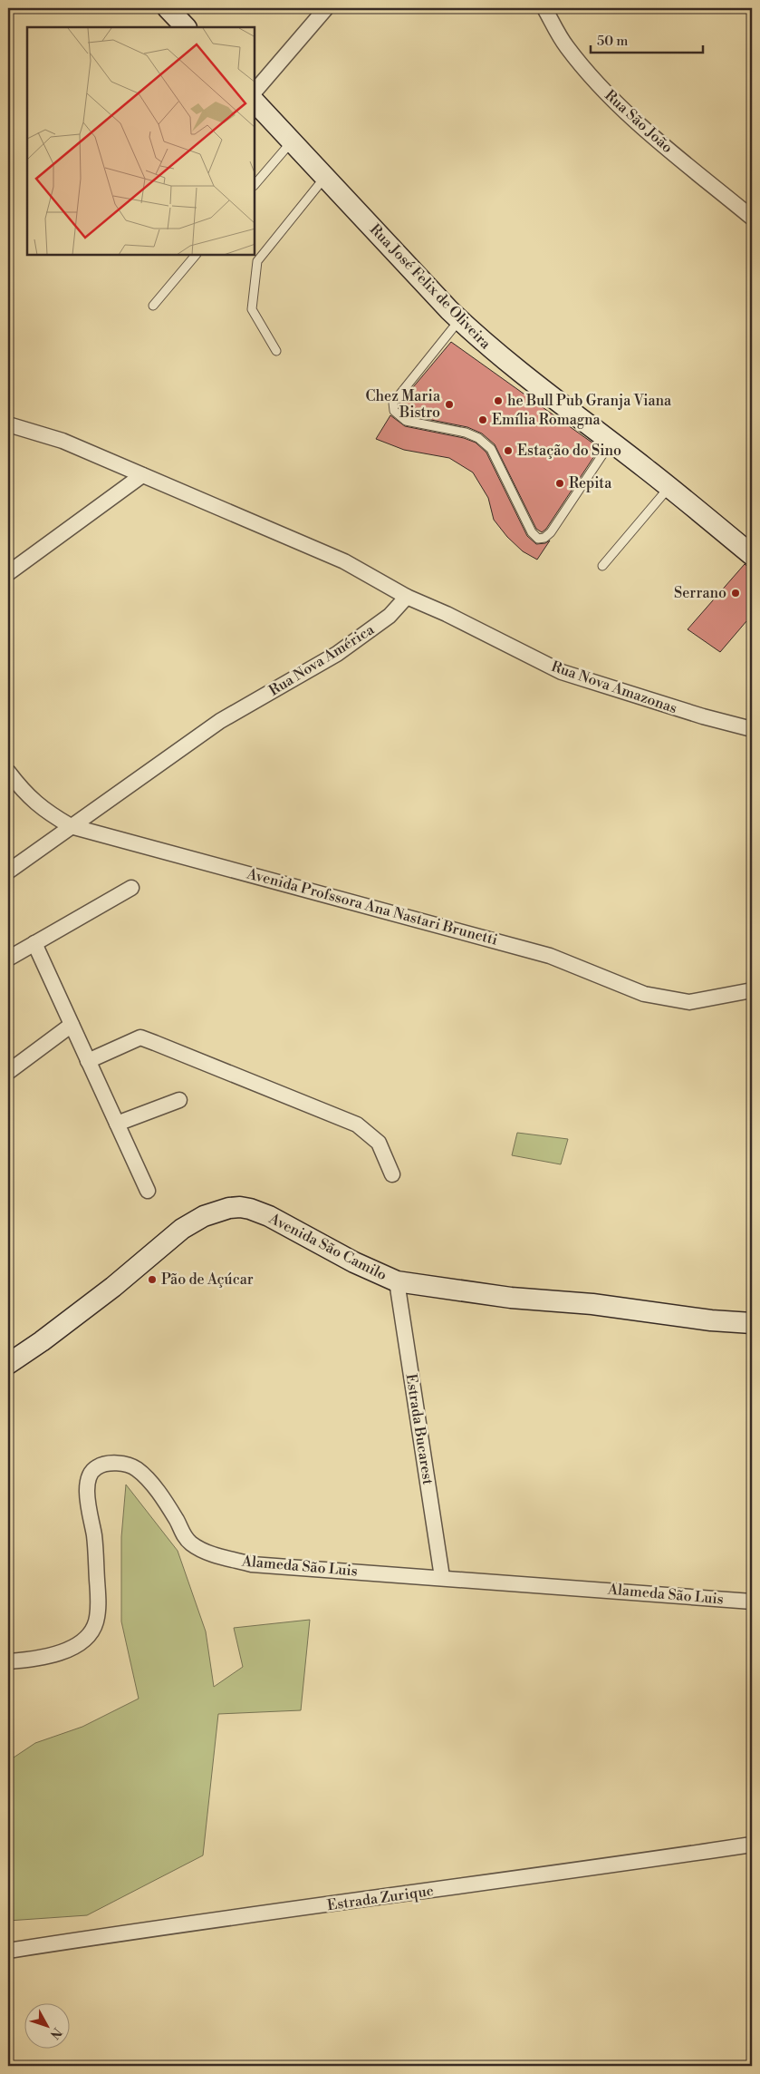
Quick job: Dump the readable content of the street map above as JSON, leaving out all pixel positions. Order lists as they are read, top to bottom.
{
  "streets": {
    "main road": ["Rua José Felix de Oliveira", "Avenida São Camilo"],
    "street": [
      "Rua São João",
      "Rua Nova América",
      "Rua Nova Amazonas",
      "Avenida Profssora Ana Nastari Brunetti",
      "Estrada Bucarest",
      "Alameda São Luis",
      "Estrada Zurique"
    ]
  },
  "crossings": [
    ["Rua Nova América", "Rua Nova Amazonas"],
    ["Rua Nova América", "Avenida Profssora Ana Nastari Brunetti"],
    ["Avenida São Camilo", "Estrada Bucarest"],
    ["Estrada Bucarest", "Alameda São Luis"]
  ],
  "places": [
    "he Bull Pub Granja Viana",
    "Chez Maria Bistro",
    "Emília Romagna",
    "Estação do Sino",
    "Repita",
    "Serrano",
    "Pão de Açúcar"
  ],
  "scale_bar": "50 m",
  "north": "bottom right"
}
